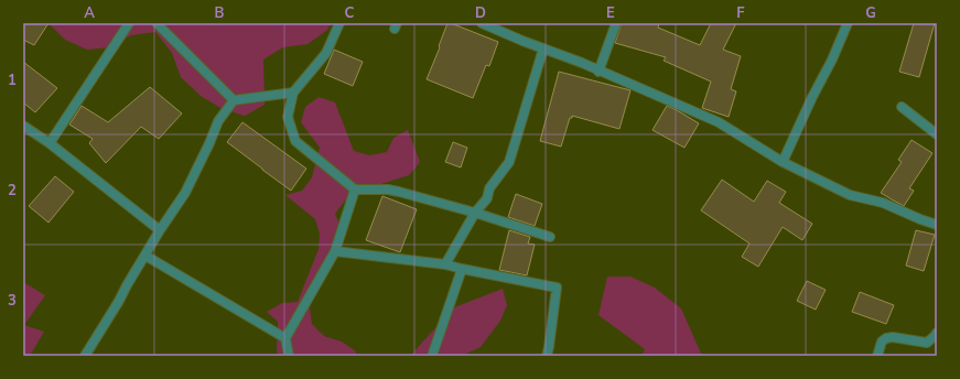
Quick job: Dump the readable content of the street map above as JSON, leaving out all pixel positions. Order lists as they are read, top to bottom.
{
  "grid": {
    "columns": [
      "A",
      "B",
      "C",
      "D",
      "E",
      "F",
      "G"
    ],
    "rows": ["1", "2", "3"]
  }
}
